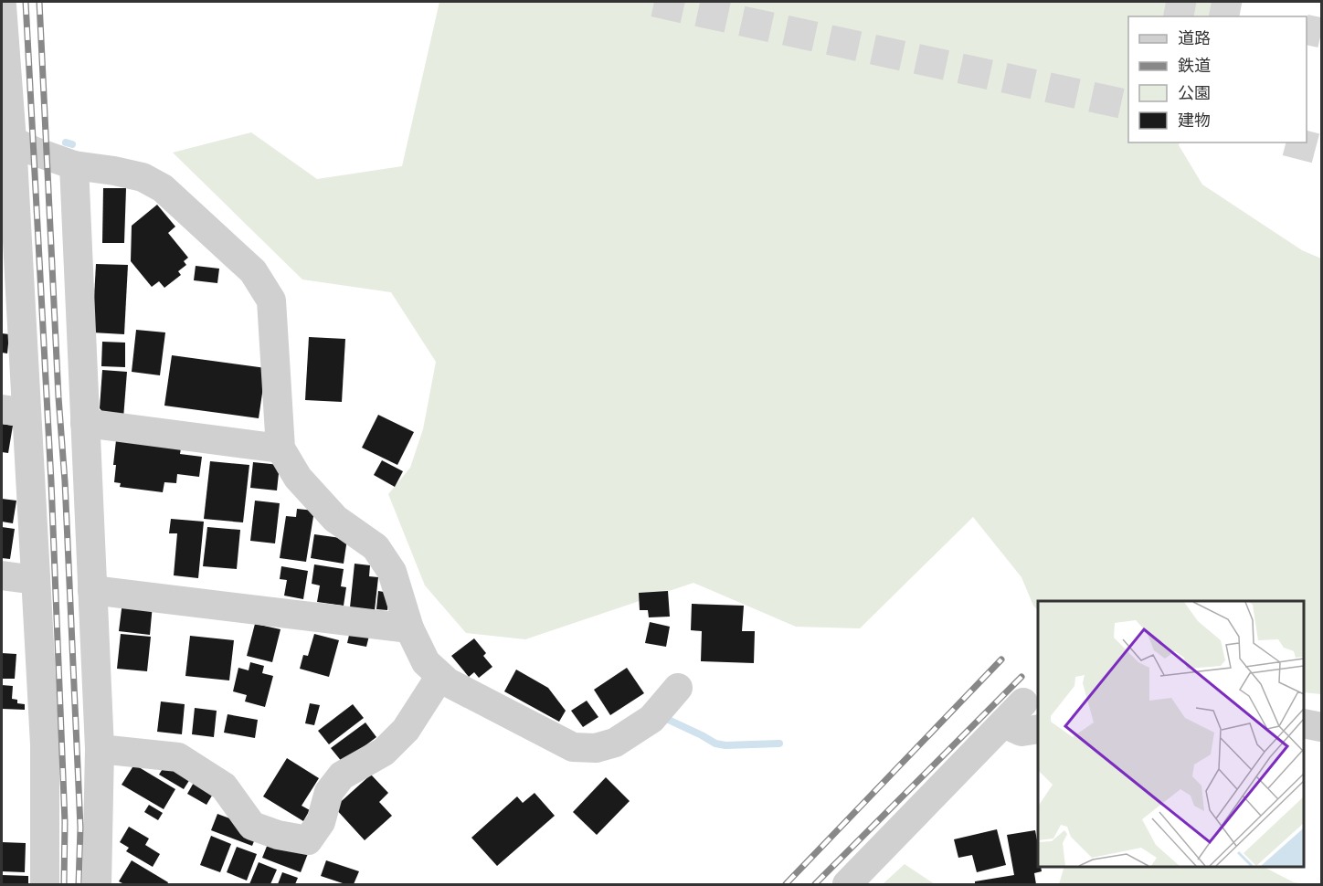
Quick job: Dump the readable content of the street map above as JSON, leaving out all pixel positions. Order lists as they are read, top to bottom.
{
  "legend": [
    "道路",
    "鉄道",
    "公園",
    "建物"
  ]
}
